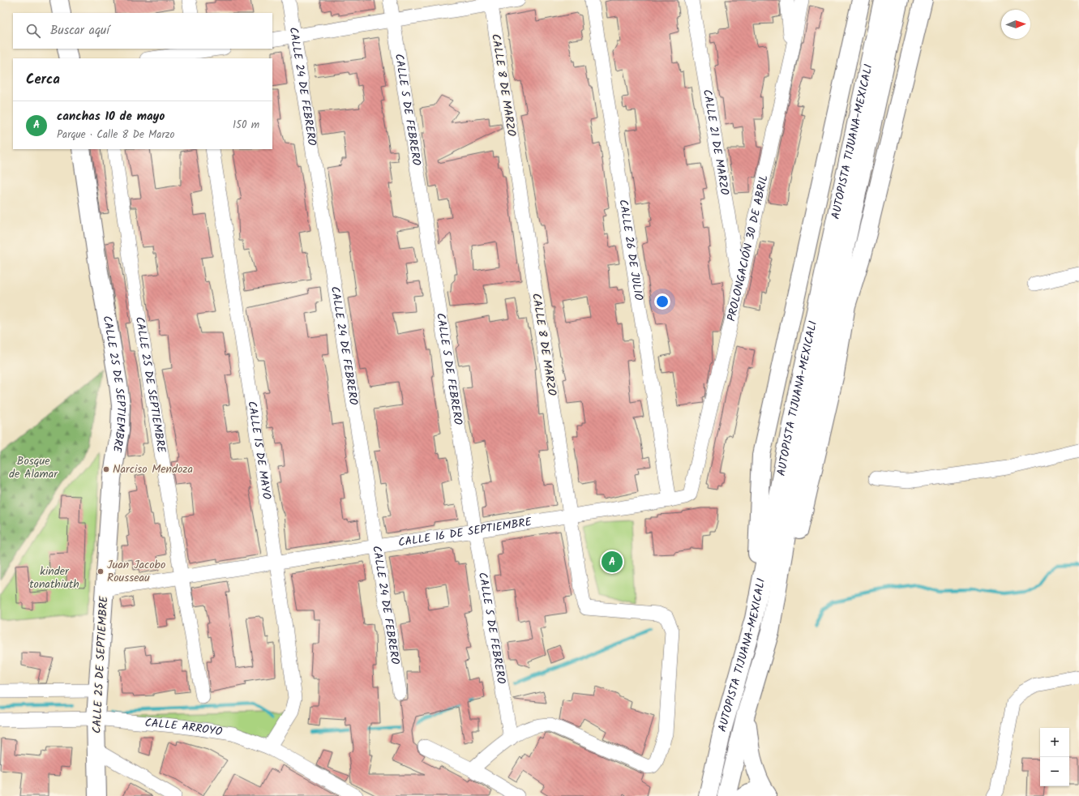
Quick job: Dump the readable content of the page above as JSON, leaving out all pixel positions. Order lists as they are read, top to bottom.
{
  "streets": {
    "main road": ["AUTOPISTA TIJUANA-MEXICALI", "CALLE 25 DE SEPTIEMBRE"],
    "street": [
      "CALLE 8 DE MARZO",
      "CALLE 24 DE FEBRERO",
      "CALLE 5 DE FEBRERO",
      "CALLE 21 DE MARZO",
      "PROLONGACIÓN 30 DE ABRIL",
      "CALLE 26 DE JULIO",
      "CALLE 15 DE MAYO",
      "CALLE 16 DE SEPTIEMBRE",
      "CALLE ARROYO"
    ]
  },
  "crossings": [
    ["CALLE 8 DE MARZO", "CALLE 5 DE FEBRERO"],
    ["CALLE 8 DE MARZO", "CALLE 16 DE SEPTIEMBRE"],
    ["CALLE 24 DE FEBRERO", "CALLE 16 DE SEPTIEMBRE"],
    ["CALLE 5 DE FEBRERO", "CALLE 16 DE SEPTIEMBRE"],
    ["CALLE 21 DE MARZO", "PROLONGACIÓN 30 DE ABRIL"],
    ["PROLONGACIÓN 30 DE ABRIL", "CALLE 16 DE SEPTIEMBRE"],
    ["CALLE 26 DE JULIO", "CALLE 16 DE SEPTIEMBRE"],
    ["CALLE 25 DE SEPTIEMBRE", "CALLE 16 DE SEPTIEMBRE"],
    ["CALLE 25 DE SEPTIEMBRE", "CALLE ARROYO"],
    ["CALLE 15 DE MAYO", "CALLE 16 DE SEPTIEMBRE"],
    ["CALLE 15 DE MAYO", "CALLE ARROYO"]
  ],
  "parks": ["Bosque de Alamar", "kinder tonathiuth"],
  "places": ["Narciso Mendoza", "Juan Jacobo Rousseau"],
  "north": "right",
  "page": {
    "search": "Buscar aquí",
    "heading": "Cerca",
    "list": [
      {
        "mark": "A",
        "name": "canchas 10 de mayo",
        "note": "Parque · Calle 8 De Marzo",
        "value": "150 m"
      }
    ],
    "pins": "A",
    "map_buttons": ["+", "−"]
  }
}
